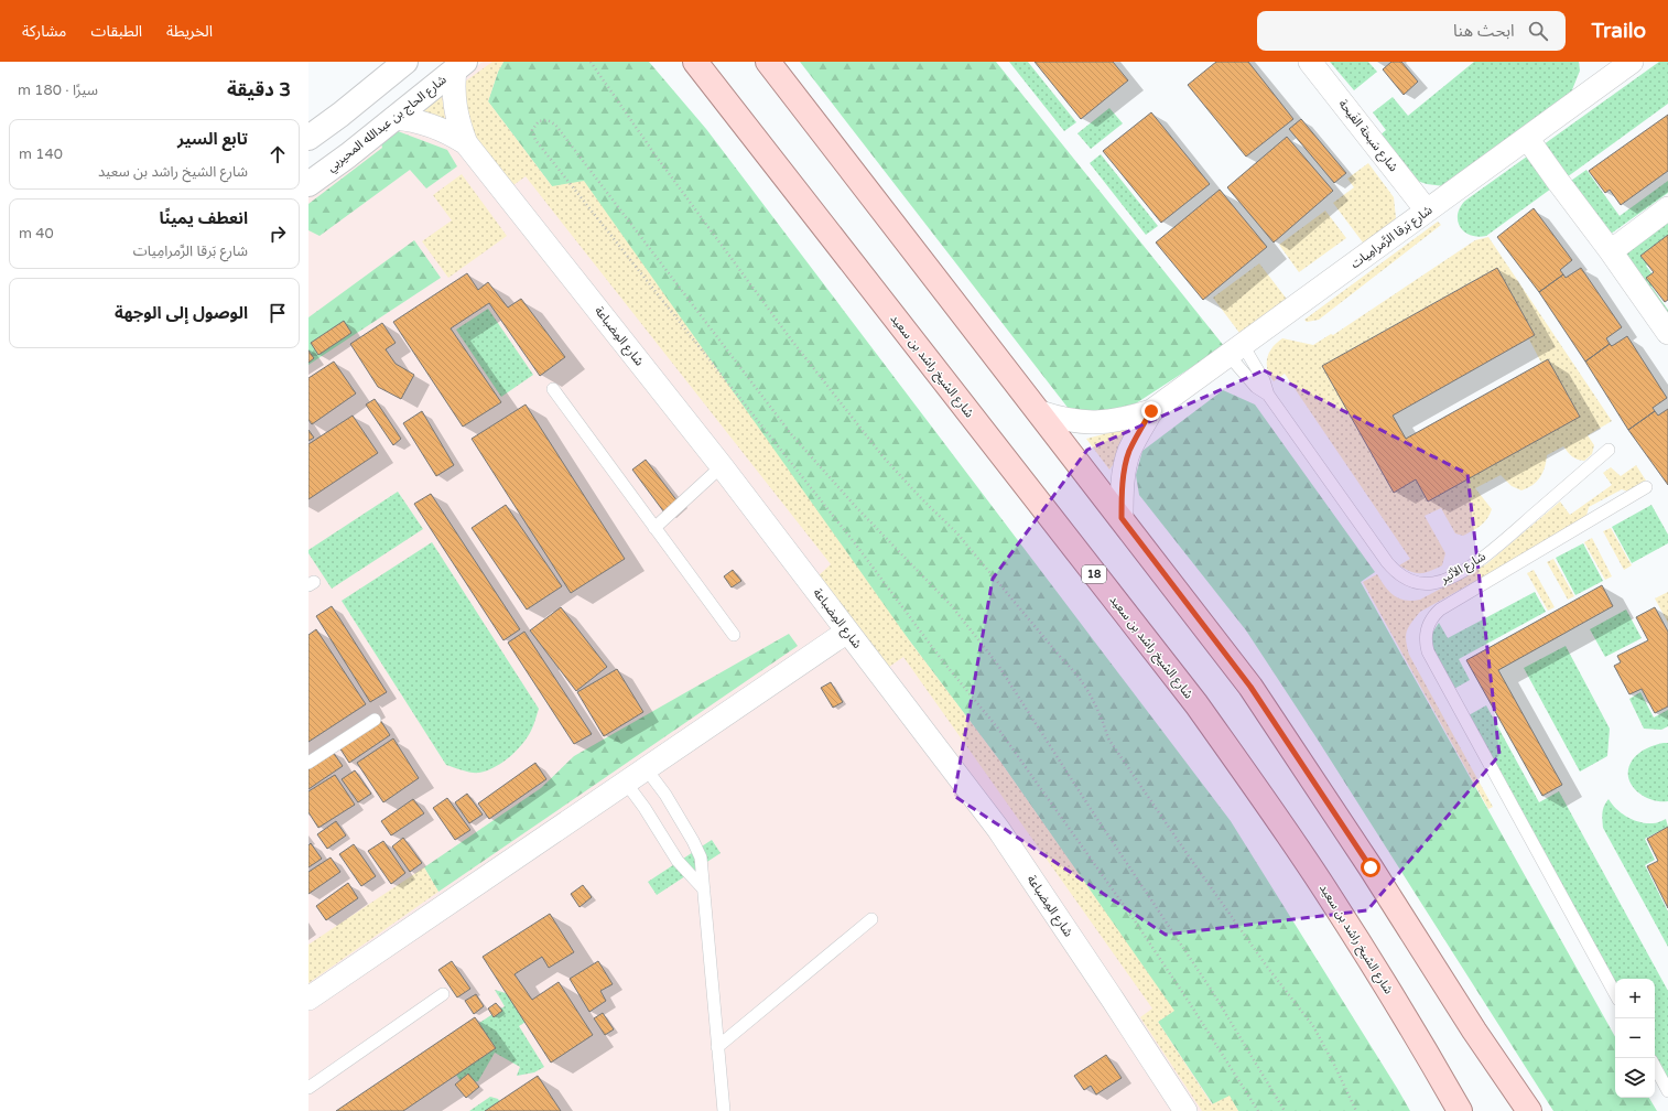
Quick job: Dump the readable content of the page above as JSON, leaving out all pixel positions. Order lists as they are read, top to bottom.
{
  "streets": {
    "main road": ["شارع الشيخ راشد بن سعيد", "18"],
    "street": [
      "شارع الحاج بن عبدالله المحيربي",
      "شارع سَبخة الفَيحة",
      "شارع بَرقا الرَّمرامِيات",
      "شارع المِضباعة"
    ],
    "lane": ["شارع الأثير"]
  },
  "crossings": [
    ["شارع الحاج بن عبدالله المحيربي", "شارع المِضباعة"],
    ["شارع سَبخة الفَيحة", "شارع بَرقا الرَّمرامِيات"],
    ["شارع بَرقا الرَّمرامِيات", "شارع الأثير"]
  ],
  "page": {
    "header": "Trailo",
    "search": "ابحث هنا",
    "nav": ["الخريطة", "الطبقات", "مشاركة"],
    "heading": ["3 دقيقة", "سيرًا · 180 m"],
    "list": [
      ["تابع السير", "شارع الشيخ راشد بن سعيد", "140 m"],
      ["انعطف يمينًا", "شارع بَرقا الرَّمرامِيات", "40 m"],
      "الوصول إلى الوجهة"
    ],
    "map_buttons": ["+", "−"]
  }
}
